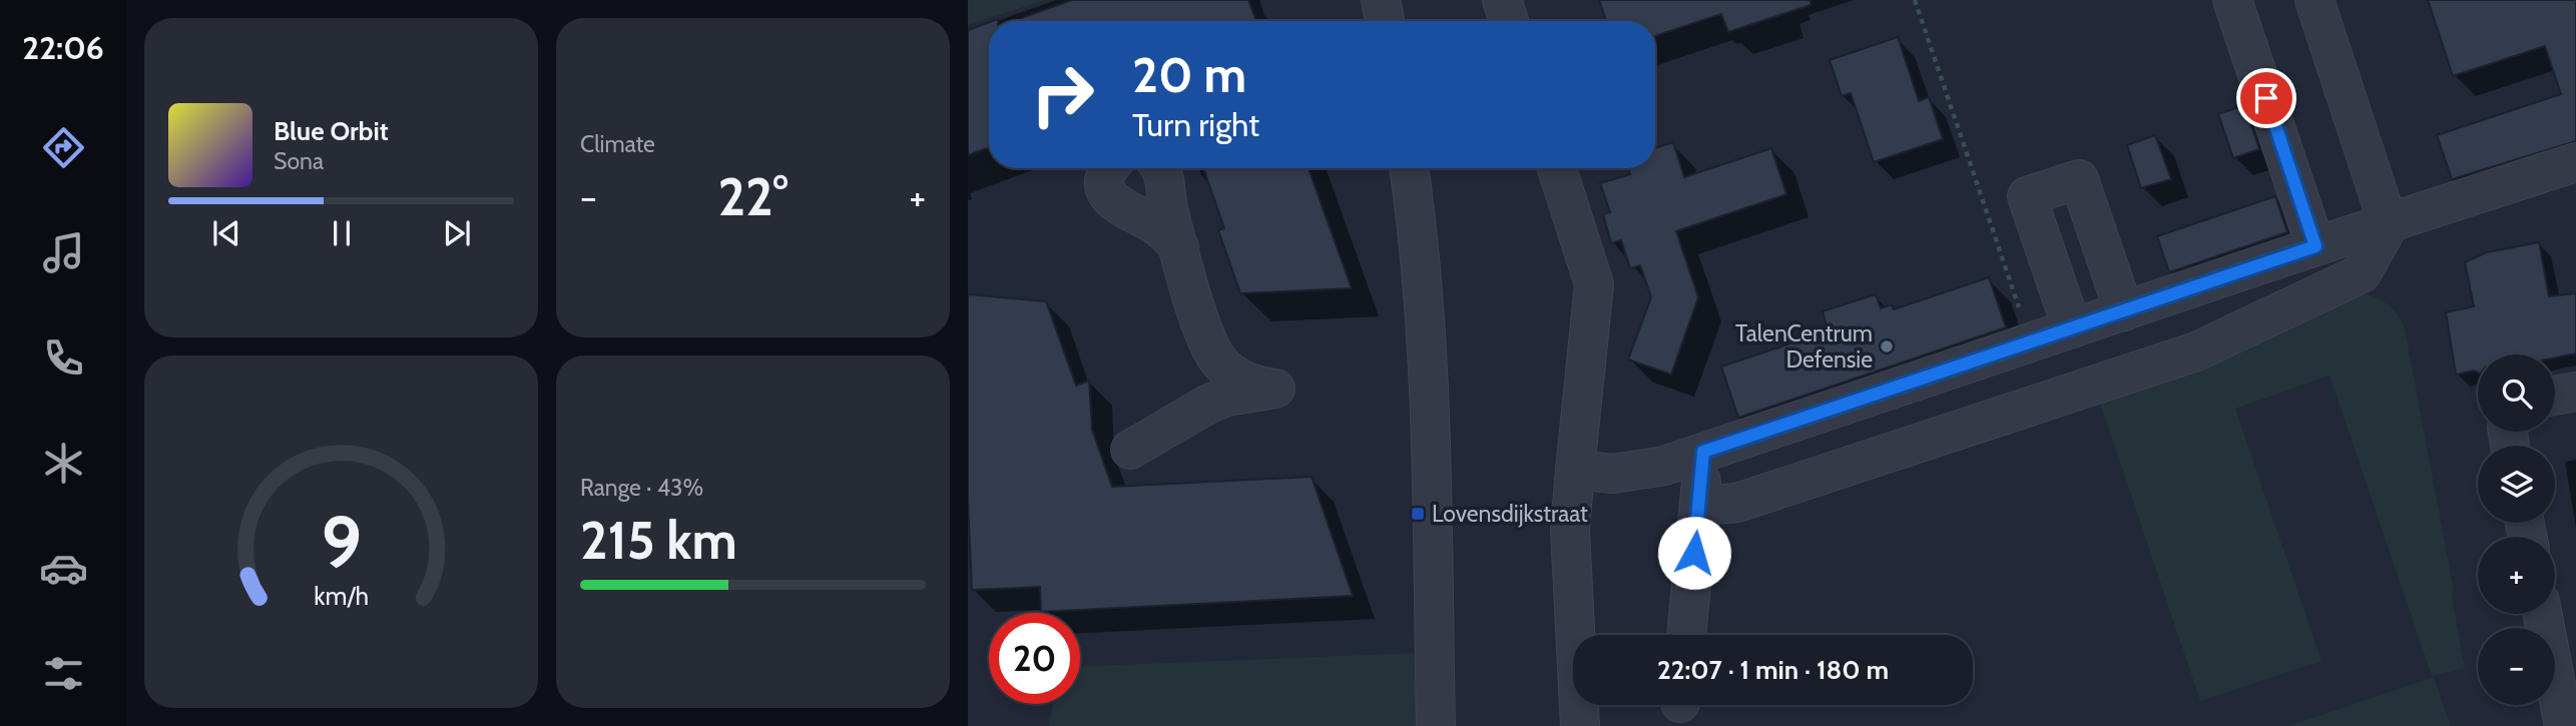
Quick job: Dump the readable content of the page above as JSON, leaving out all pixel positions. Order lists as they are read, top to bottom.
{
  "places": {
    "other": ["TalenCentrum Defensie"],
    "transit": ["Lovensdijkstraat"]
  },
  "page": {
    "tabs": "22:06",
    "tile": [
      "Climate",
      ["Range · 43%", "215 km"]
    ],
    "turn": ["20 m", "Turn right"],
    "song": ["Blue Orbit", "Sona"],
    "heat": ["−", "22°", "+"],
    "map_buttons": ["+", "−"],
    "limit": "20",
    "trip": "22:07 · 1 min · 180 m",
    "gauge": ["9", "km/h"]
  }
}
